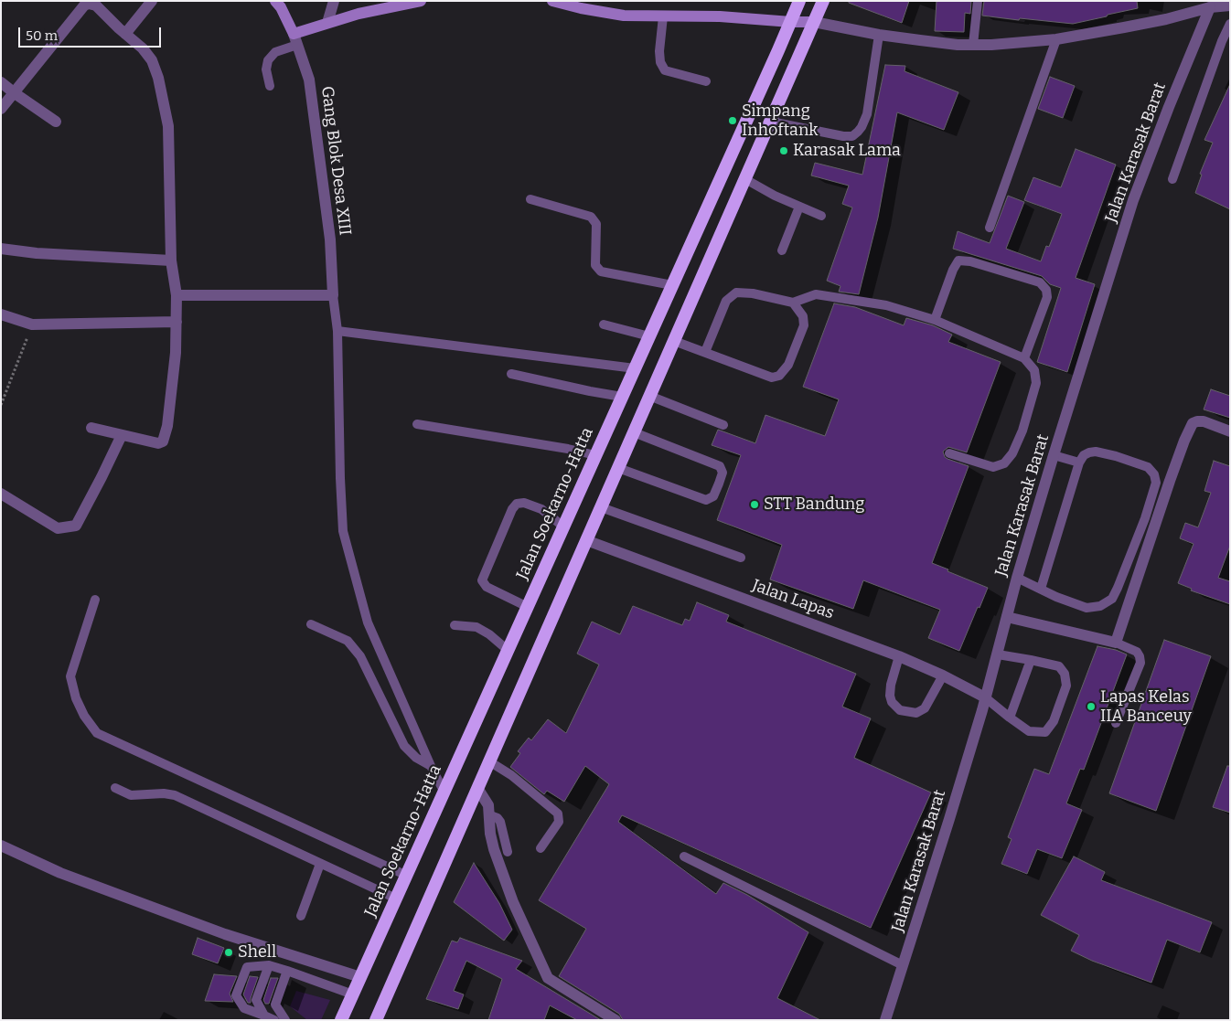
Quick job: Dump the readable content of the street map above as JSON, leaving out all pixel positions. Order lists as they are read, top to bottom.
{
  "streets": {
    "highway": ["Jalan Soekarno-Hatta"],
    "street": ["Jalan Karasak Barat", "Gang Blok Desa XIII", "Jalan Lapas"]
  },
  "crossings": [
    ["Jalan Karasak Barat", "Jalan Lapas"]
  ],
  "places": [
    "Simpang Inhoftank",
    "Karasak Lama",
    "STT Bandung",
    "Lapas Kelas IIA Banceuy",
    "Shell"
  ],
  "scale_bar": "50 m"
}
